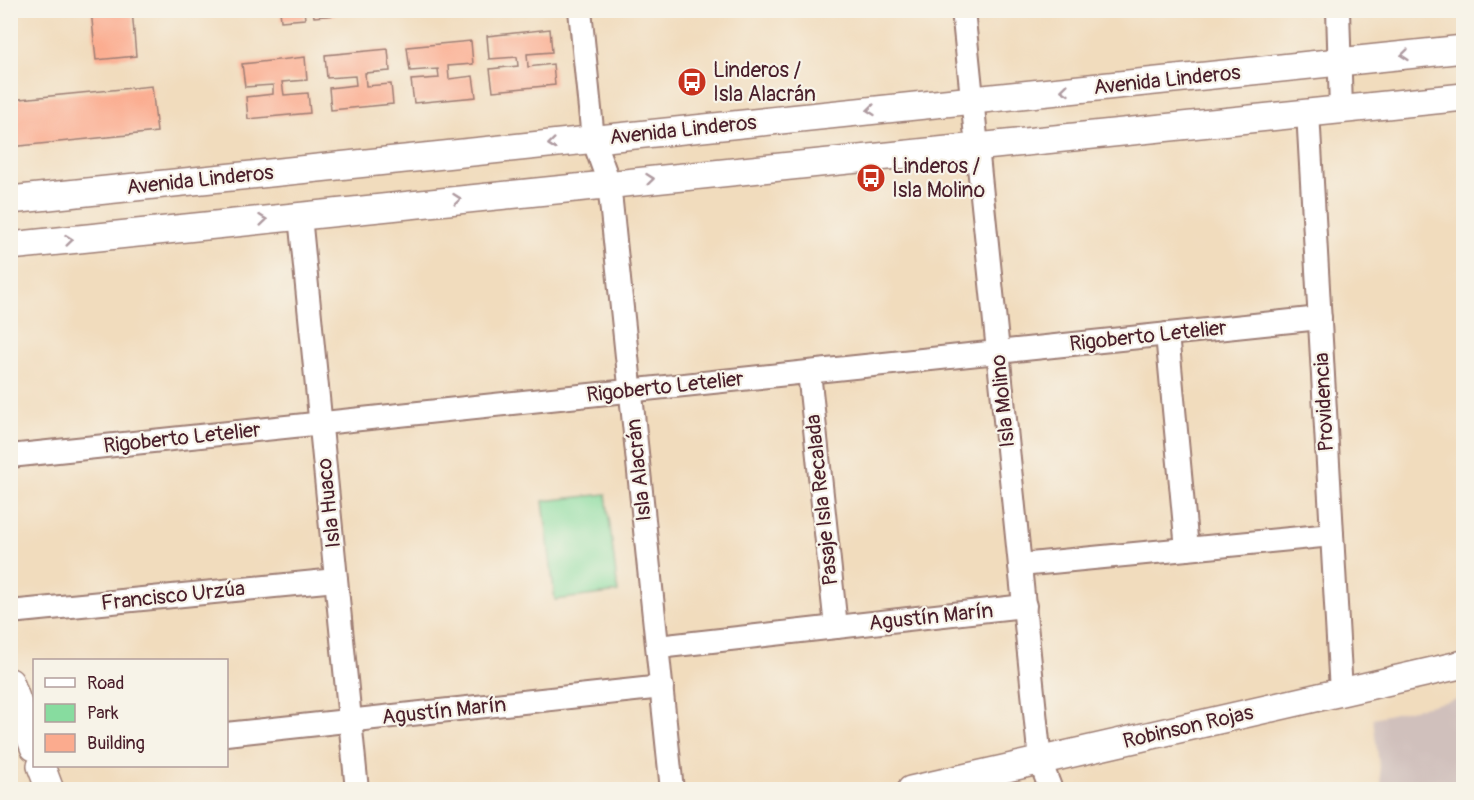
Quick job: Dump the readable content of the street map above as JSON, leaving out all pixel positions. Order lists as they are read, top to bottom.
{
  "streets": {
    "street": [
      "Avenida Linderos",
      "Rigoberto Letelier",
      "Isla Molino",
      "Providencia",
      "Isla Alacrán",
      "Pasaje Isla Recalada",
      "Isla Huaco",
      "Francisco Urzúa",
      "Agustín Marín",
      "Robinson Rojas"
    ]
  },
  "crossings": [
    ["Avenida Linderos", "Isla Molino"],
    ["Avenida Linderos", "Isla Alacrán"],
    ["Rigoberto Letelier", "Isla Molino"],
    ["Rigoberto Letelier", "Providencia"],
    ["Rigoberto Letelier", "Isla Alacrán"],
    ["Rigoberto Letelier", "Pasaje Isla Recalada"],
    ["Rigoberto Letelier", "Isla Huaco"],
    ["Isla Molino", "Agustín Marín"],
    ["Isla Molino", "Robinson Rojas"],
    ["Providencia", "Robinson Rojas"],
    ["Isla Alacrán", "Agustín Marín"],
    ["Pasaje Isla Recalada", "Agustín Marín"],
    ["Isla Huaco", "Francisco Urzúa"],
    ["Isla Huaco", "Agustín Marín"]
  ],
  "places": {
    "bus stop": ["Linderos / Isla Alacrán", "Linderos / Isla Molino"]
  },
  "legend": ["Road", "Park", "Building"]
}
